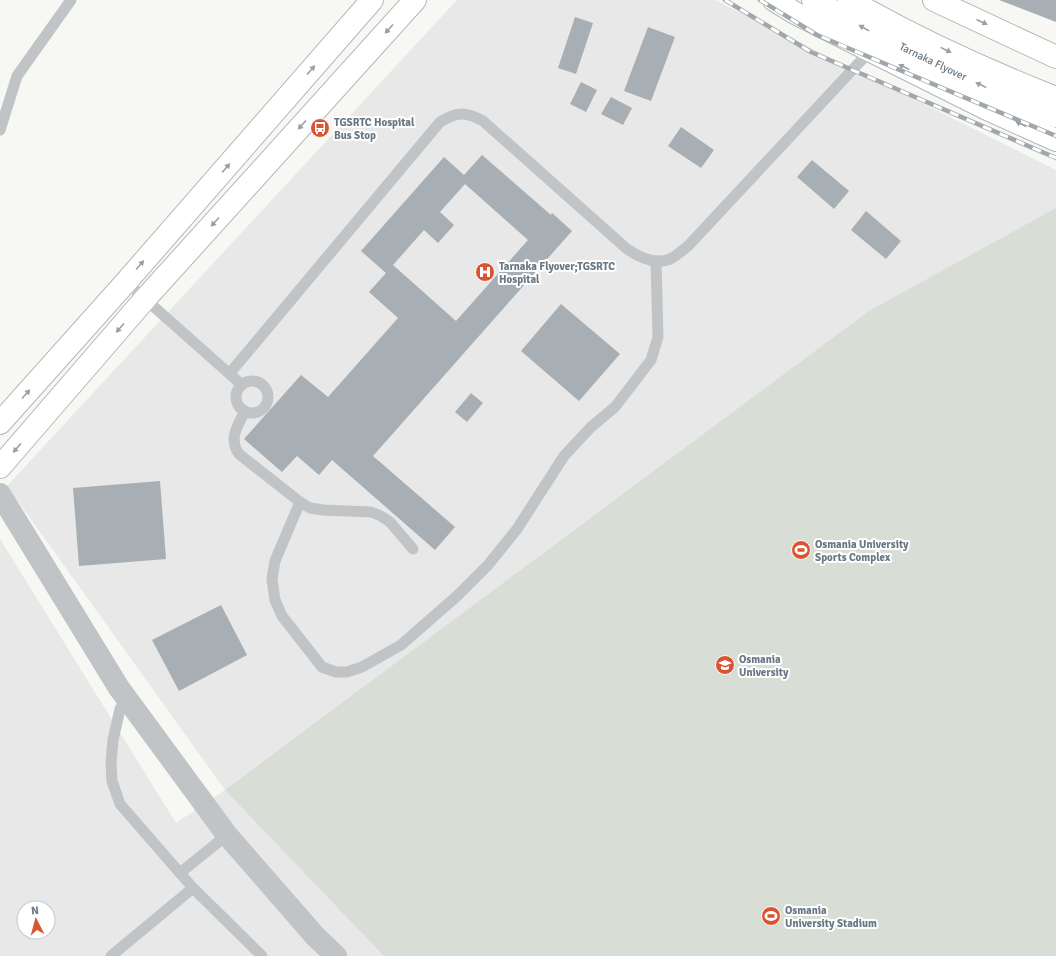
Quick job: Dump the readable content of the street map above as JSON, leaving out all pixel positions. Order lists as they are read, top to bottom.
{
  "streets": {
    "main road": ["Tarnaka Flyover"]
  },
  "places": {
    "bus stop": ["TGSRTC Hospital Bus Stop"],
    "hospital": ["Tarnaka Flyover;TGSRTC Hospital"],
    "sports": ["Osmania University Sports Complex", "Osmania University Stadium"],
    "school or university": ["Osmania University"]
  },
  "north": "top"
}
